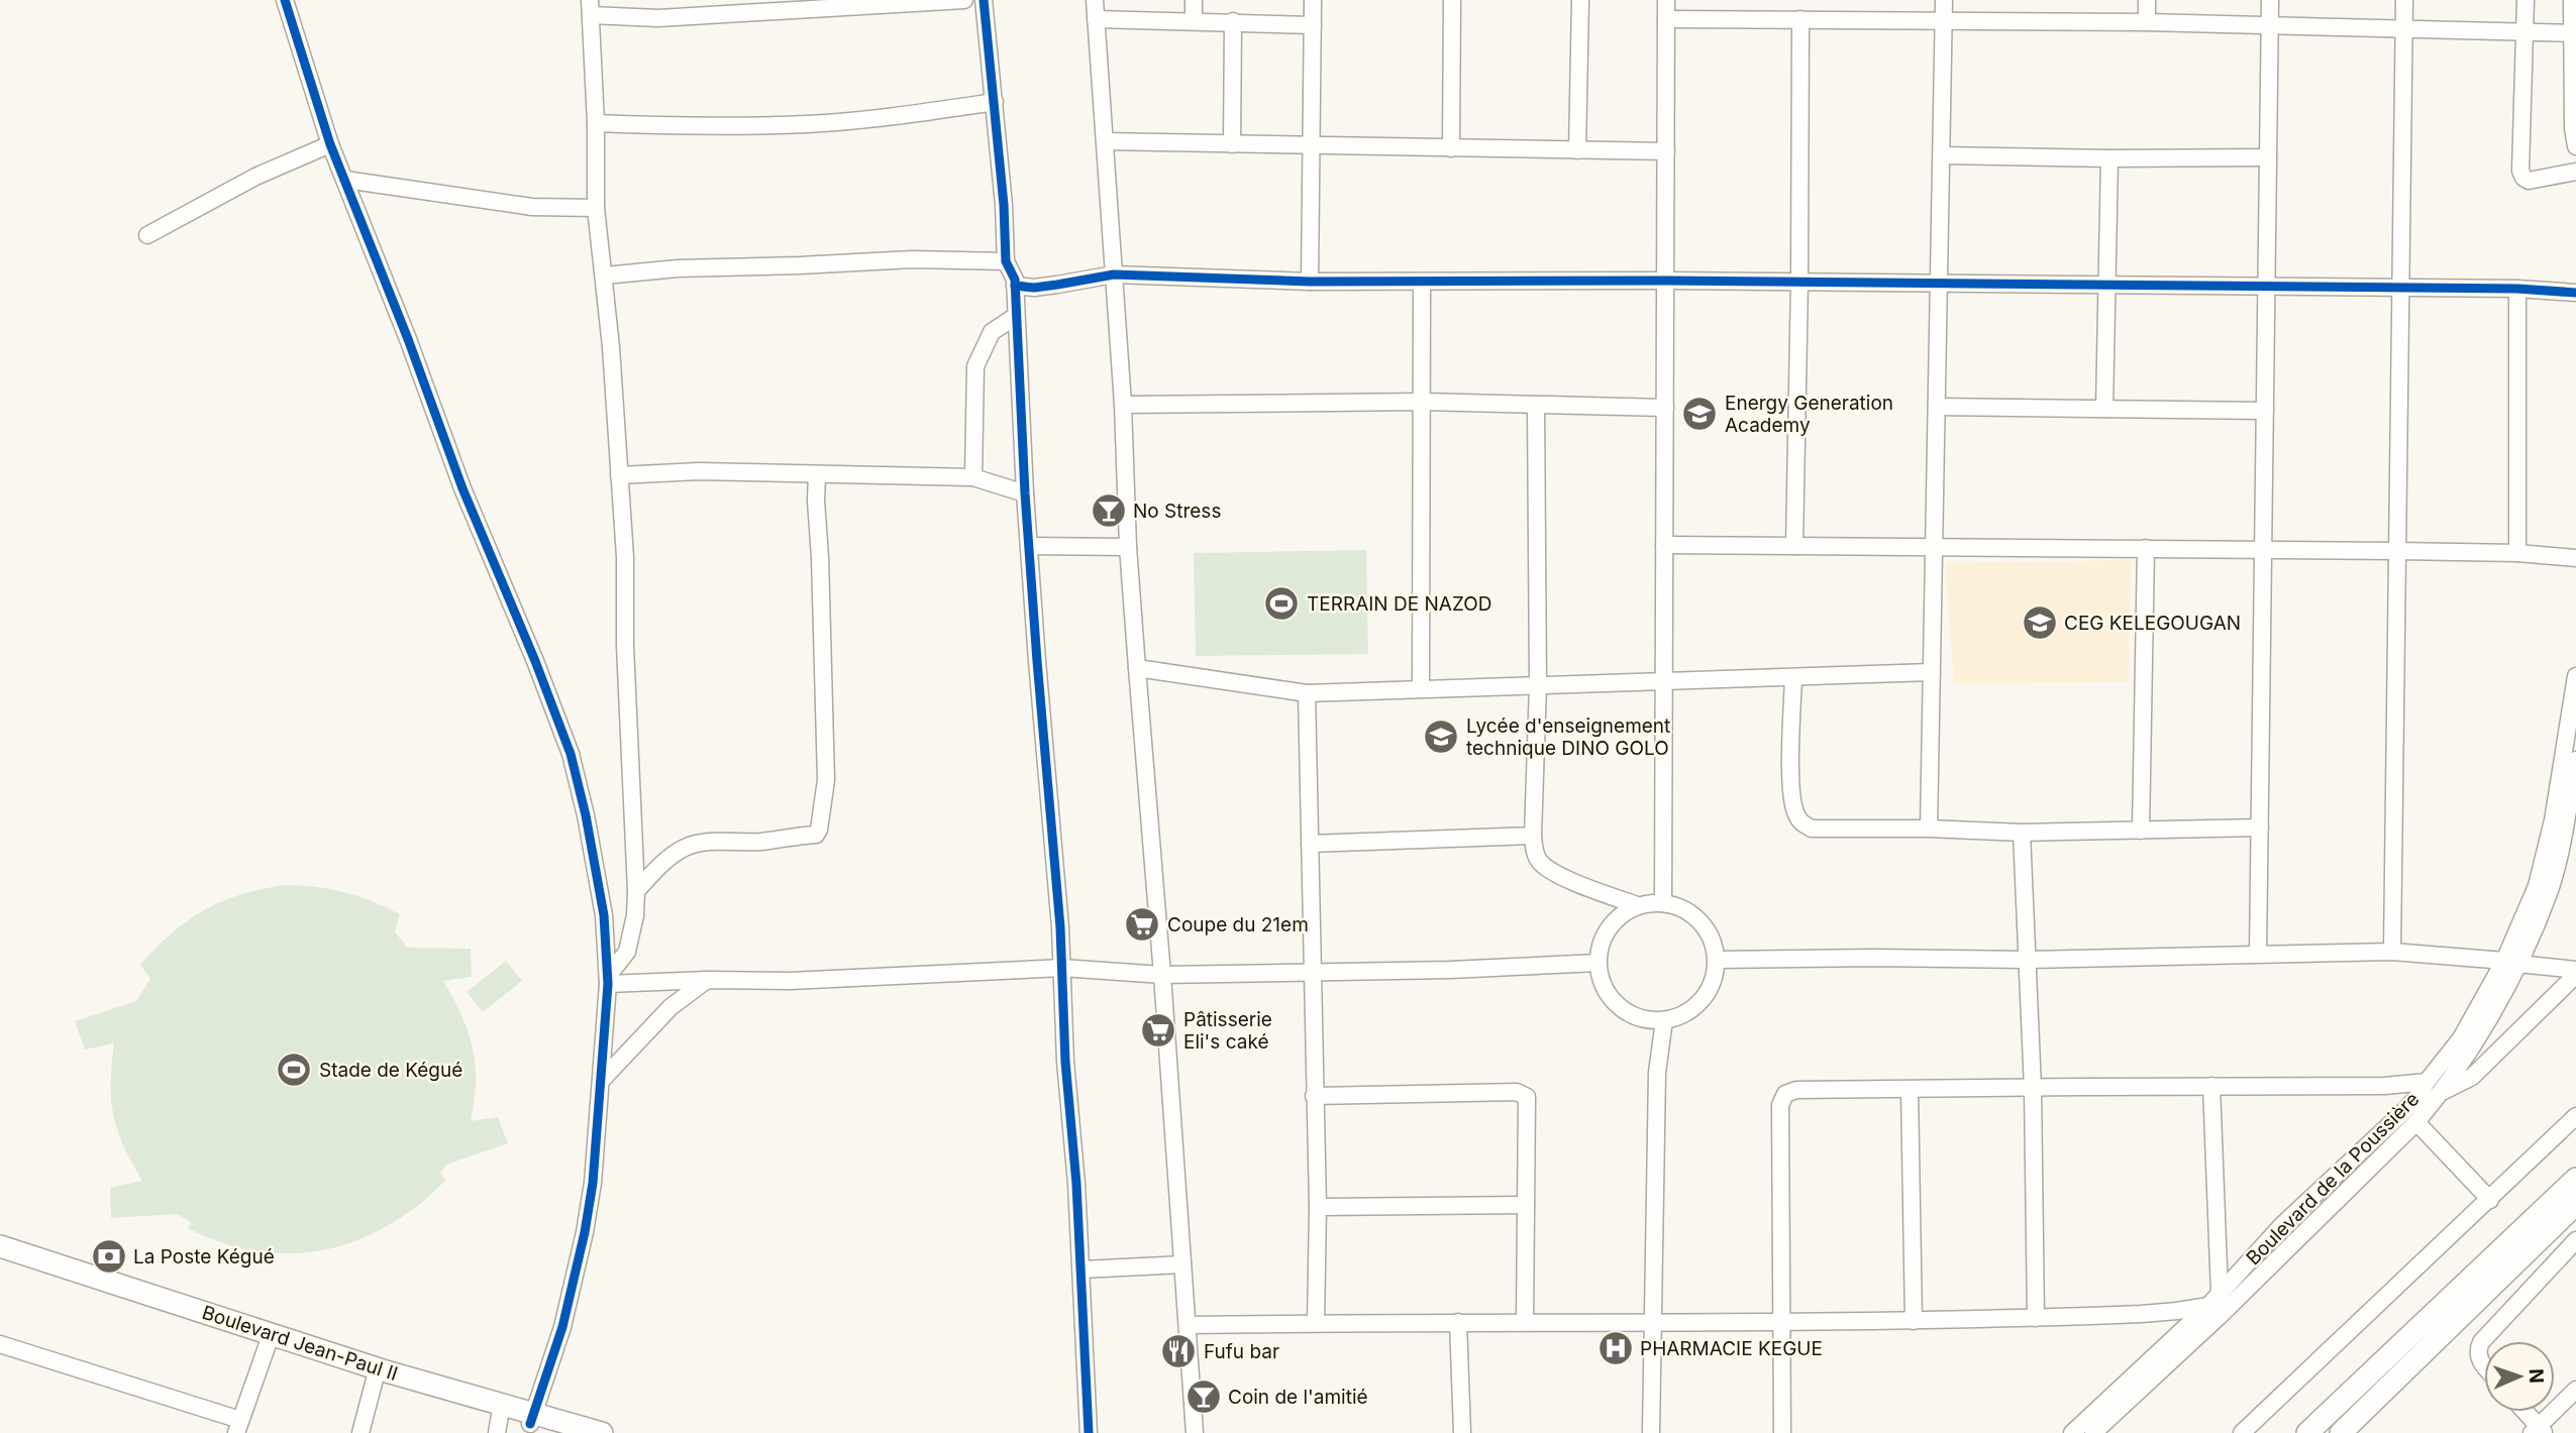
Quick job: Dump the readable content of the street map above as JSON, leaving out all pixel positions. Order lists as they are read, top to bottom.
{
  "streets": {
    "main road": ["Boulevard Jean-Paul II"],
    "street": ["Boulevard de la Poussière"]
  },
  "places": {
    "school or university": ["Energy Generation Academy", "CEG KELEGOUGAN", "Lycée d'enseignement technique DINO GOLO"],
    "bar": ["No Stress", "Coin de l'amitié"],
    "sports": ["TERRAIN DE NAZOD", "Stade de Kégué"],
    "supermarket": ["Coupe du 21em", "Pâtisserie Eli's caké"],
    "bank": ["La Poste Kégué"],
    "hospital": ["PHARMACIE KEGUE"],
    "restaurant": ["Fufu bar"]
  },
  "north": "right"
}
